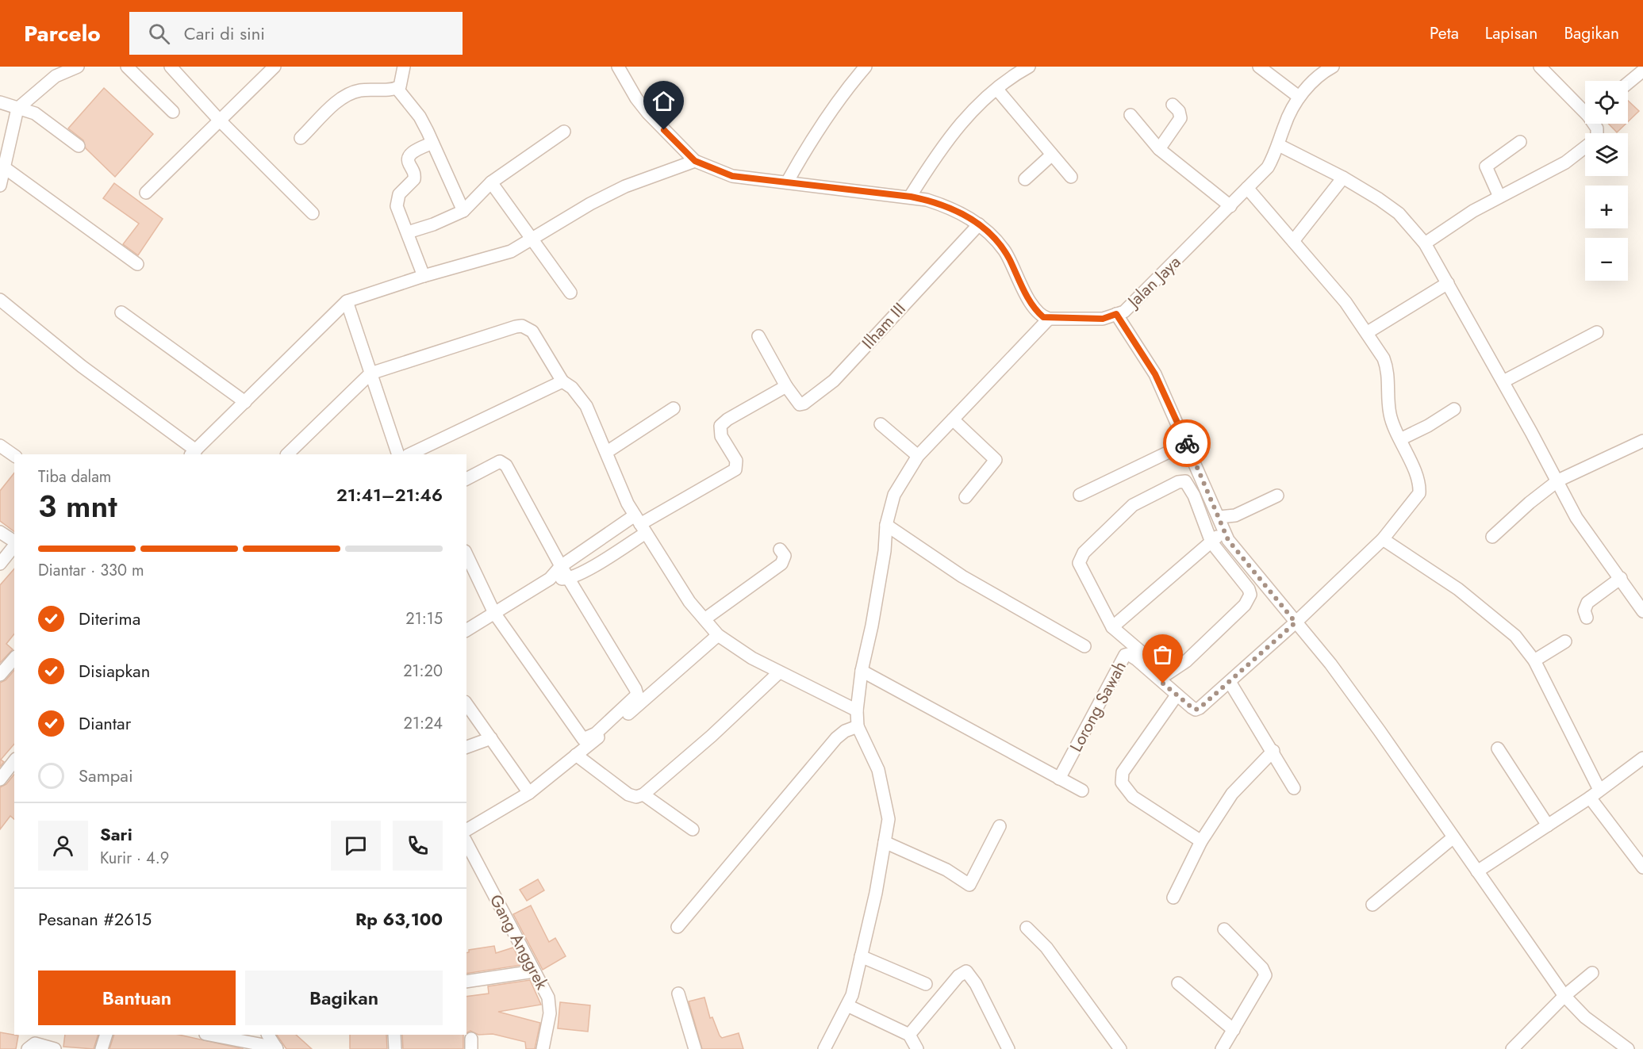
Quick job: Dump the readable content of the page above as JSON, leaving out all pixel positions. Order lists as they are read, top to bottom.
{
  "streets": {
    "street": [
      "Jalan Jaya",
      "Ilham III",
      "Lorong Sawah",
      "Gang Anggrek"
    ]
  },
  "page": {
    "header": "Parcelo",
    "search": "Cari di sini",
    "nav": ["Peta", "Lapisan", "Bagikan"],
    "map_buttons": ["+", "−"],
    "heading": ["3 mnt", "Tiba dalam", "21:41–21:46"],
    "panel": [
      "Sari",
      "Kurir · 4.9",
      "Pesanan #2615",
      "Rp 63,100"
    ],
    "bar": "Diantar · 330 m",
    "list": [
      ["Diterima", "21:15"],
      ["Disiapkan", "21:20"],
      ["Diantar", "21:24"],
      "Sampai"
    ],
    "buttons": ["Bantuan", "Bagikan"]
  }
}
